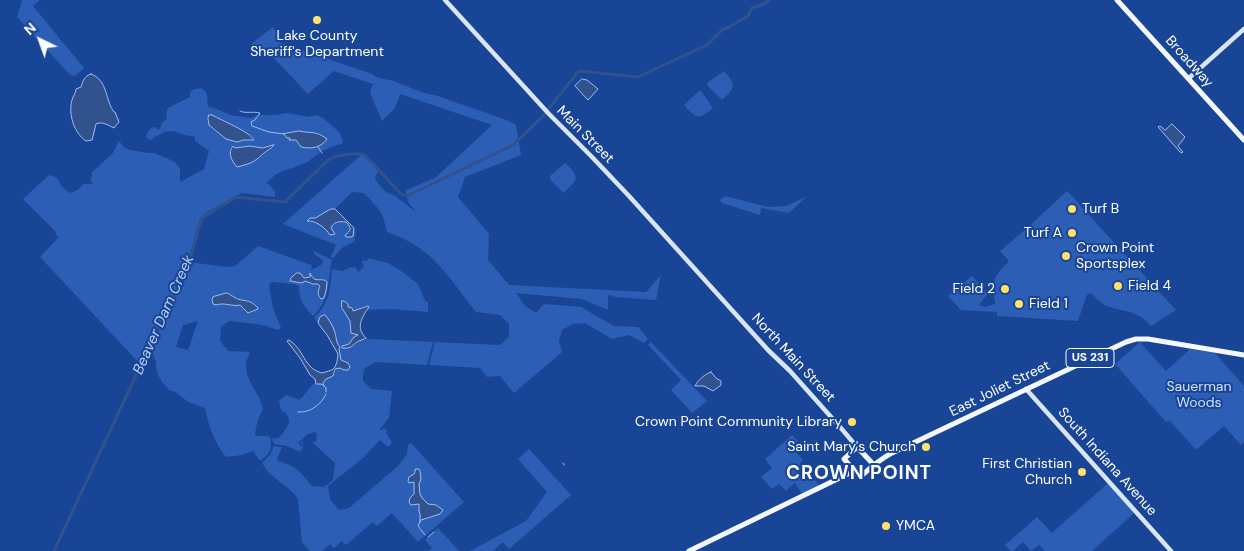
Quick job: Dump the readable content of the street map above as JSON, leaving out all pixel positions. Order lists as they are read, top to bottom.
{
  "streets": {
    "main road": [
      "Broadway",
      "Main Street",
      "North Main Street",
      "US 231",
      "East Joliet Street",
      "South Indiana Avenue"
    ]
  },
  "crossings": [
    ["Main Street", "North Main Street"],
    ["North Main Street", "US 231"],
    ["US 231", "East Joliet Street"],
    ["East Joliet Street", "South Indiana Avenue"]
  ],
  "districts": ["CROWN POINT"],
  "water": ["Beaver Dam Creek"],
  "parks": ["Sauerman Woods"],
  "places": [
    "Lake County Sheriff's Department",
    "Turf B",
    "Turf A",
    "Crown Point Sportsplex",
    "Field 4",
    "Field 2",
    "Field 1",
    "Crown Point Community Library",
    "Saint Mary's Church",
    "First Christian Church",
    "YMCA"
  ],
  "north": "top left"
}
